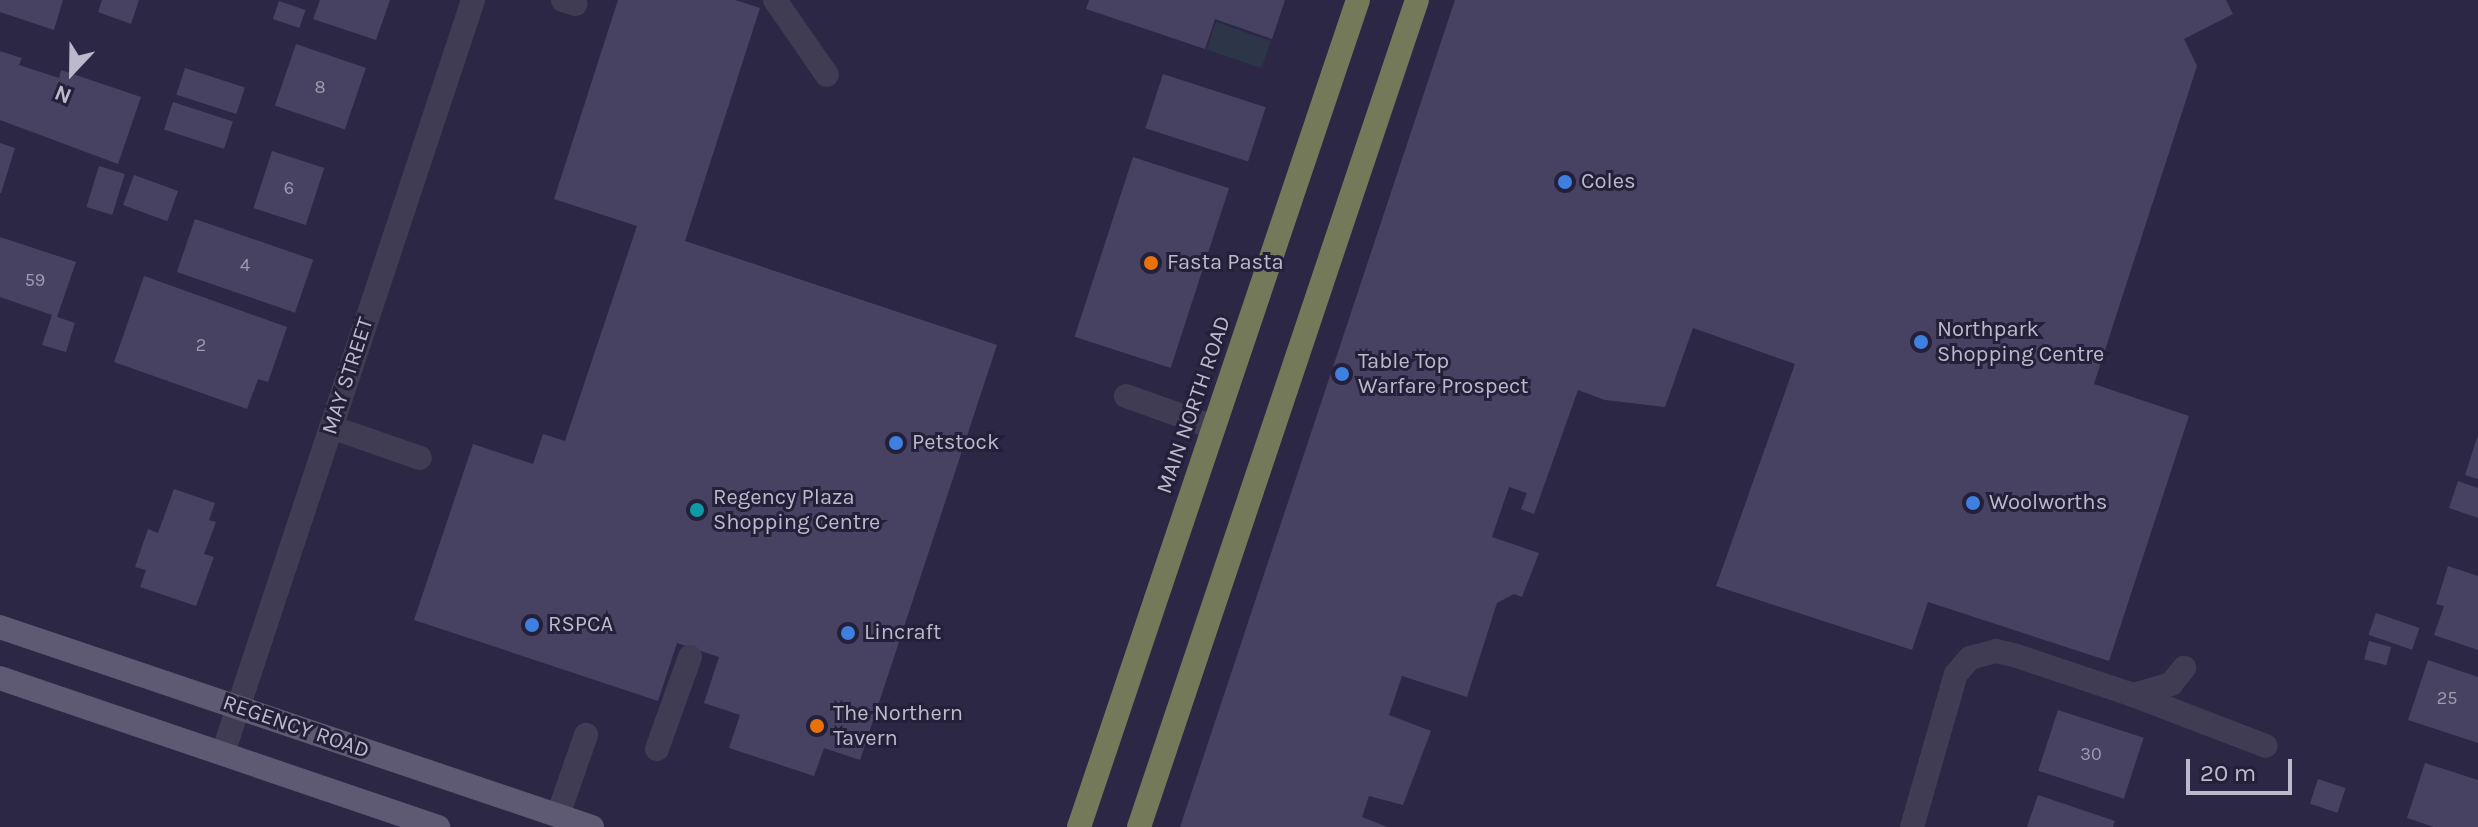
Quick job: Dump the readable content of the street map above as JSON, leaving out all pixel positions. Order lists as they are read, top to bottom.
{
  "streets": {
    "highway": ["MAIN NORTH ROAD"],
    "main road": ["REGENCY ROAD"],
    "street": ["MAY STREET"]
  },
  "crossings": [
    ["MAY STREET", "REGENCY ROAD"]
  ],
  "places": [
    "Coles",
    "Fasta Pasta",
    "Northpark Shopping Centre",
    "Table Top Warfare Prospect",
    "Petstock",
    "Woolworths",
    "Regency Plaza Shopping Centre",
    "RSPCA",
    "Lincraft",
    "The Northern Tavern"
  ],
  "house_numbers": [
    "8",
    "6",
    "4",
    "59",
    "2",
    "25",
    "30"
  ],
  "scale_bar": "20 m",
  "north": "bottom"
}
